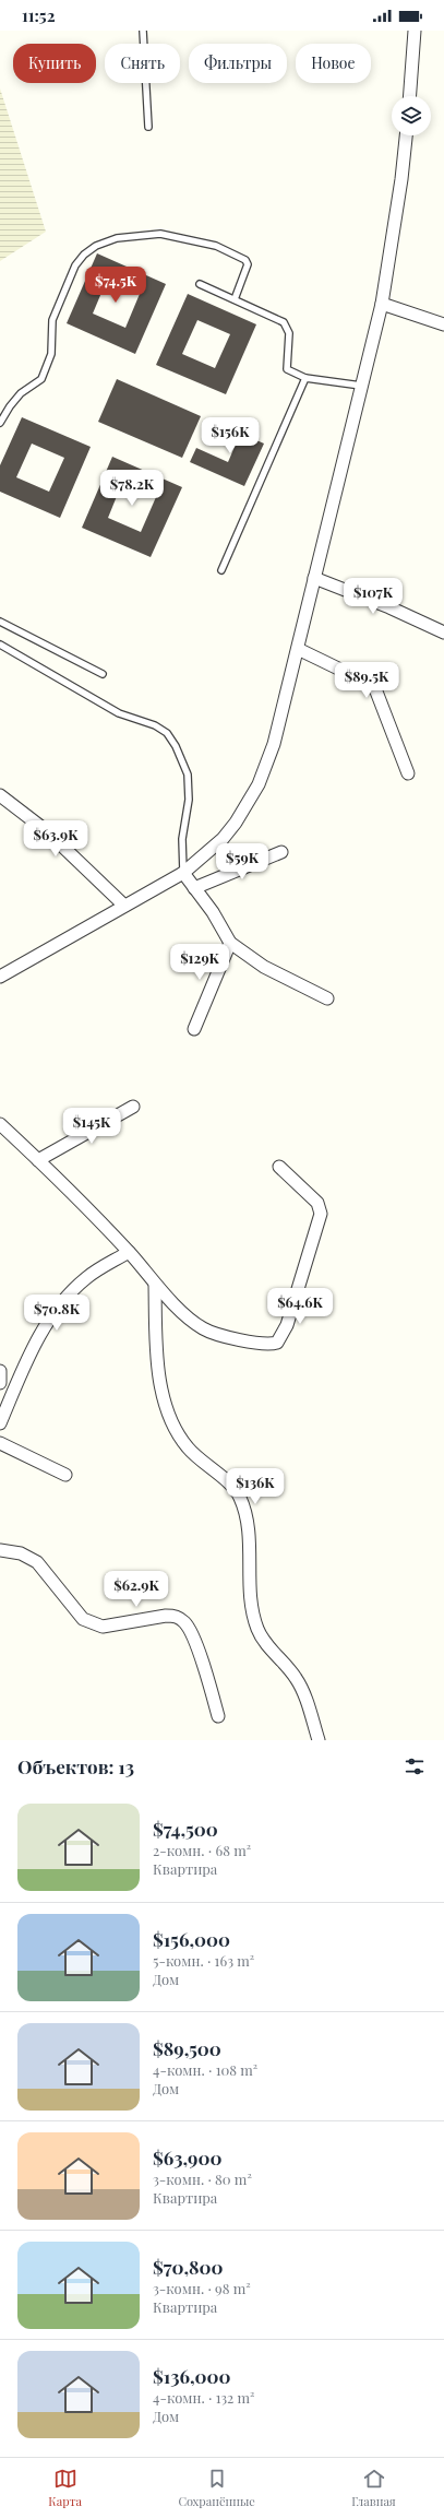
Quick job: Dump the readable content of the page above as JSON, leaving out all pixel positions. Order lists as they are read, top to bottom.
{
  "page": {
    "status": "11:52",
    "chip": [
      "Купить",
      "Снять",
      "Фильтры",
      "Новое"
    ],
    "price": [
      "$74.5K",
      "$156K",
      "$78.2K",
      "$107K",
      "$89.5K",
      "$63.9K",
      "$59K",
      "$129K",
      "$145K",
      "$64.6K",
      "$70.8K",
      "$136K",
      "$62.9K"
    ],
    "heading": "Объектов: 13",
    "list": [
      {
        "name": "$74,500",
        "note": "2-комн. · 68 m² · Квартира"
      },
      {
        "name": "$156,000",
        "note": "5-комн. · 163 m² · Дом"
      },
      {
        "name": "$89,500",
        "note": "4-комн. · 108 m² · Дом"
      },
      {
        "name": "$63,900",
        "note": "3-комн. · 80 m² · Квартира"
      },
      {
        "name": "$70,800",
        "note": "3-комн. · 98 m² · Квартира"
      },
      {
        "name": "$136,000",
        "note": "4-комн. · 132 m² · Дом"
      }
    ],
    "tabs": ["Карта", "Сохранённые", "Главная"]
  }
}
